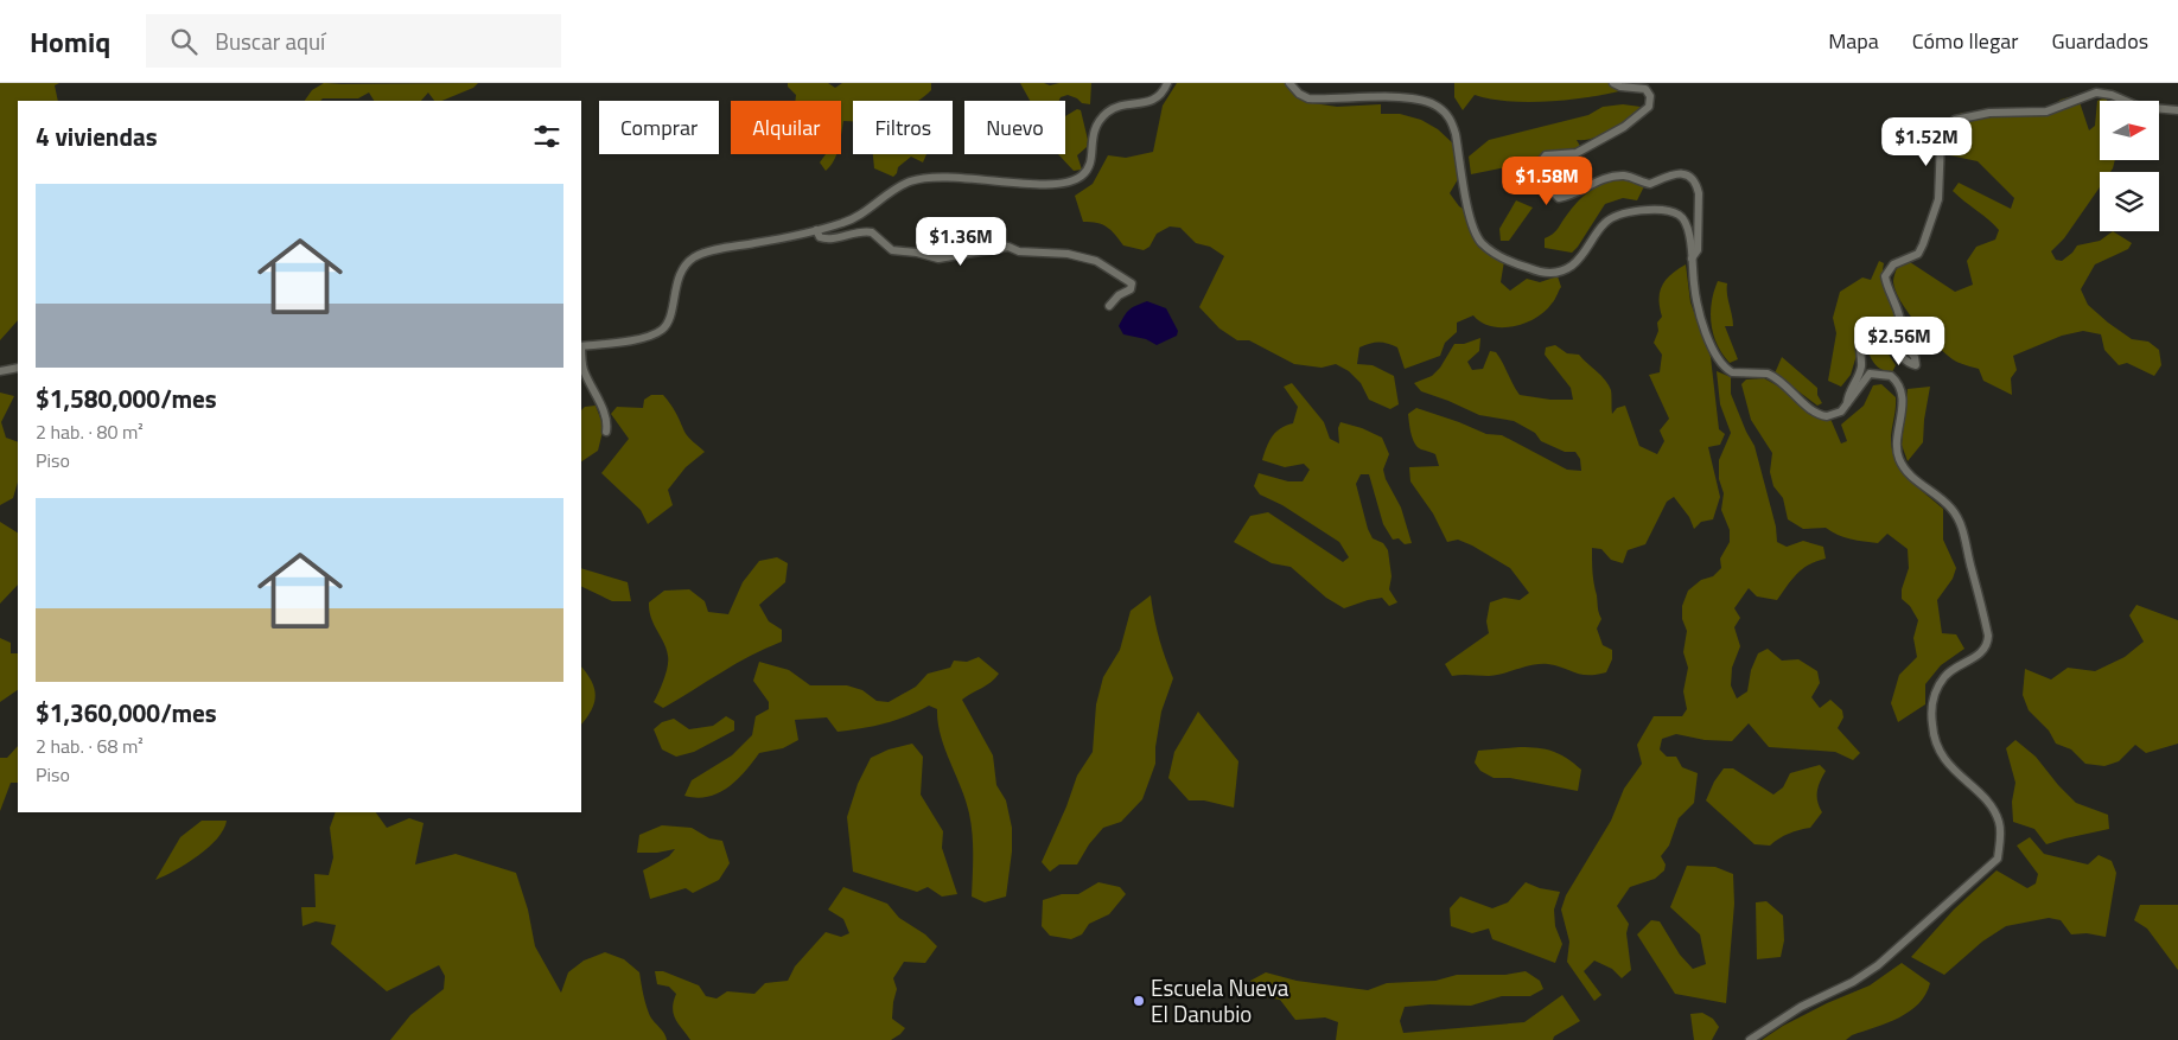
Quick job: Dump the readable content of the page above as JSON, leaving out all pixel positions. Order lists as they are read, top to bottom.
{
  "places": ["Escuela Nueva El Danubio"],
  "north": "right",
  "page": {
    "header": "Homiq",
    "search": "Buscar aquí",
    "nav": ["Mapa", "Cómo llegar", "Guardados"],
    "chip": [
      "Comprar",
      "Alquilar",
      "Filtros",
      "Nuevo"
    ],
    "heading": "4 viviendas",
    "price": [
      "$1.52M",
      "$1.58M",
      "$1.36M",
      "$2.56M"
    ],
    "list": [
      {
        "name": "$1,580,000/mes",
        "note": "2 hab. · 80 m² · Piso"
      },
      {
        "name": "$1,360,000/mes",
        "note": "2 hab. · 68 m² · Piso"
      }
    ]
  }
}
